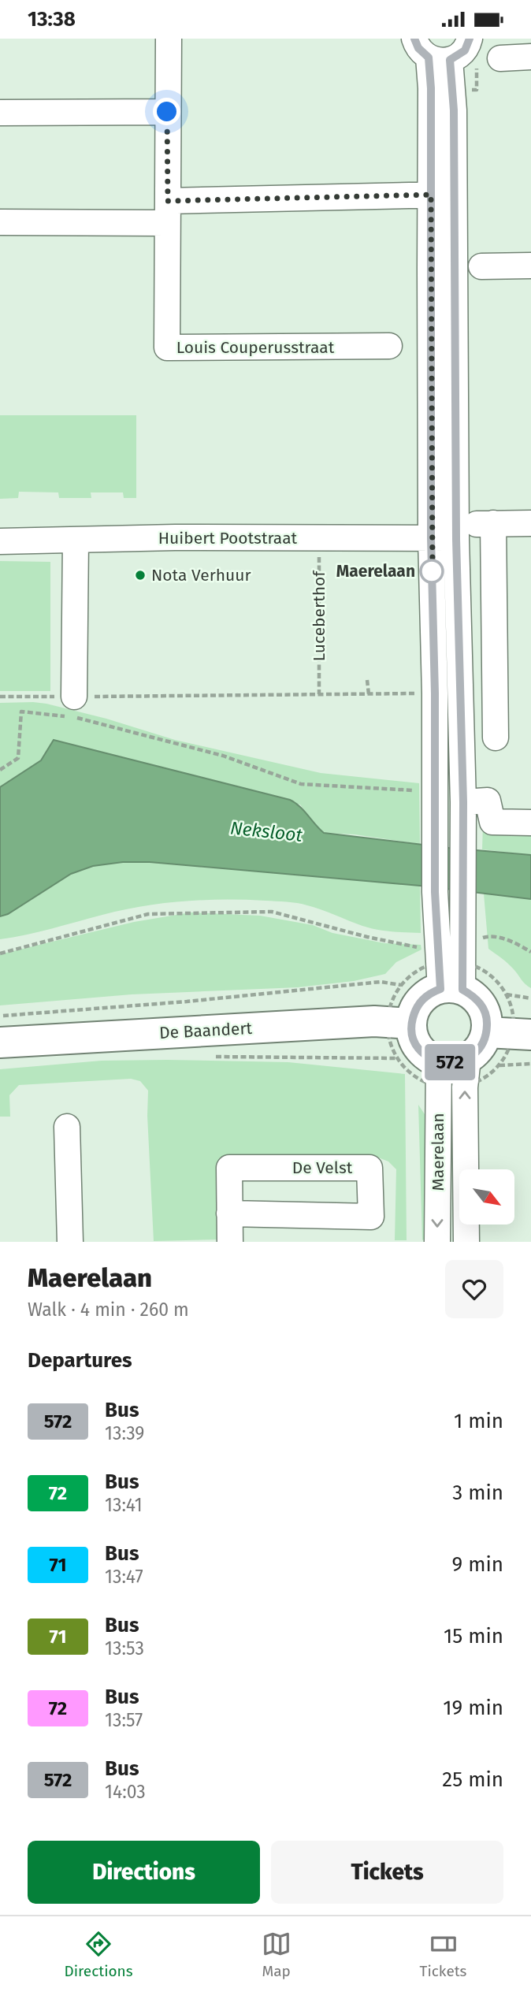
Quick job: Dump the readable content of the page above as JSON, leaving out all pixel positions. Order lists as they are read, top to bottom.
{
  "streets": {
    "main road": ["De Baandert"],
    "street": [
      "Louis Couperusstraat",
      "Huibert Pootstraat",
      "Maerelaan",
      "De Velst"
    ],
    "path": ["Luceberthof"]
  },
  "crossings": [
    ["Huibert Pootstraat", "Luceberthof"],
    ["De Baandert", "Maerelaan"]
  ],
  "water": ["Neksloot"],
  "places": ["Maerelaan", "Nota Verhuur"],
  "lines": ["bus line 572"],
  "north": "bottom right",
  "page": {
    "status": "13:38",
    "on_map": "572",
    "heading": [
      ["Maerelaan", "Walk · 4 min · 260 m"],
      "Departures"
    ],
    "list": [
      {
        "mark": "572",
        "name": "Bus",
        "note": "13:39",
        "value": "1 min"
      },
      {
        "mark": "72",
        "name": "Bus",
        "note": "13:41",
        "value": "3 min"
      },
      {
        "mark": "71",
        "name": "Bus",
        "note": "13:47",
        "value": "9 min"
      },
      {
        "mark": "71",
        "name": "Bus",
        "note": "13:53",
        "value": "15 min"
      },
      {
        "mark": "72",
        "name": "Bus",
        "note": "13:57",
        "value": "19 min"
      },
      {
        "mark": "572",
        "name": "Bus",
        "note": "14:03",
        "value": "25 min"
      }
    ],
    "buttons": ["Directions", "Tickets"],
    "tabs": ["Directions", "Map", "Tickets"]
  }
}
